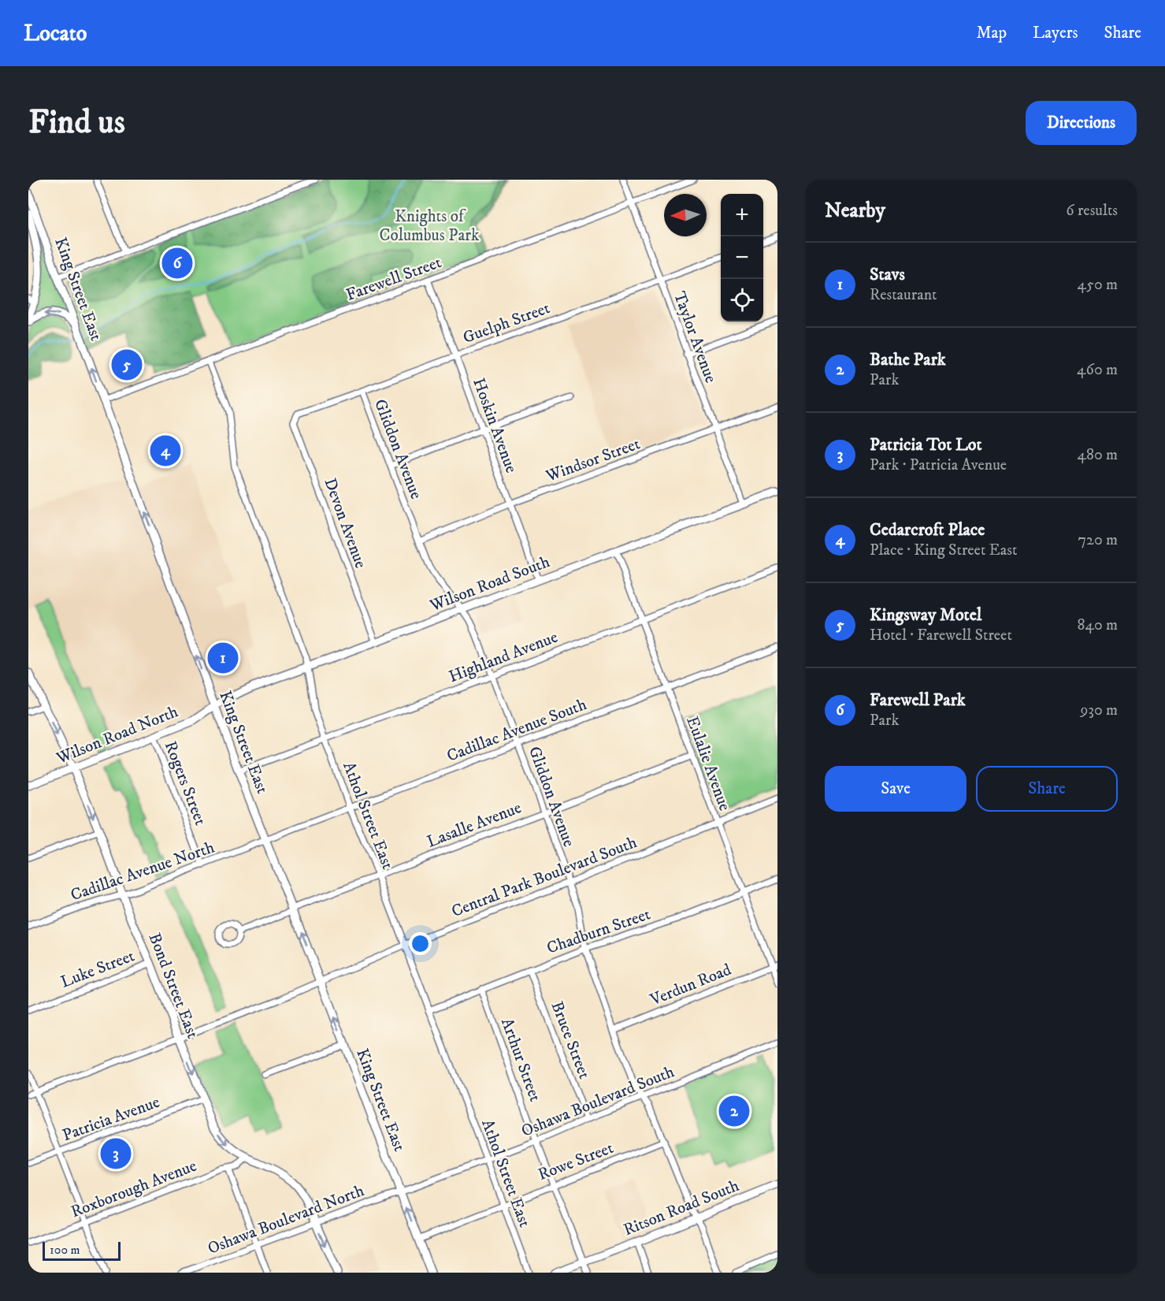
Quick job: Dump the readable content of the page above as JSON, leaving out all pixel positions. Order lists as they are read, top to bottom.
{
  "streets": {
    "main road": [
      "King Street East",
      "Wilson Road South",
      "Wilson Road North",
      "Bond Street East",
      "Ritson Road South"
    ],
    "street": [
      "Farewell Street",
      "Guelph Street",
      "Taylor Avenue",
      "Hoskin Avenue",
      "Gliddon Avenue",
      "Windsor Street",
      "Devon Avenue",
      "Highland Avenue",
      "Cadillac Avenue South",
      "Eulalie Avenue",
      "Rogers Street",
      "Athol Street East",
      "Lasalle Avenue",
      "Cadillac Avenue North",
      "Central Park Boulevard South",
      "Chadburn Street",
      "Luke Street",
      "Verdun Road",
      "Bruce Street",
      "Arthur Street",
      "Oshawa Boulevard South",
      "Patricia Avenue",
      "Rowe Street",
      "Roxborough Avenue",
      "Oshawa Boulevard North"
    ]
  },
  "crossings": [
    ["Farewell Street", "King Street East"],
    ["Farewell Street", "Taylor Avenue"],
    ["Farewell Street", "Hoskin Avenue"],
    ["Farewell Street", "Athol Street East"],
    ["King Street East", "Wilson Road South"],
    ["King Street East", "Highland Avenue"],
    ["King Street East", "Cadillac Avenue South"],
    ["King Street East", "Wilson Road North"],
    ["King Street East", "Lasalle Avenue"],
    ["King Street East", "Cadillac Avenue North"],
    ["King Street East", "Central Park Boulevard South"],
    ["King Street East", "Oshawa Boulevard South"],
    ["King Street East", "Rowe Street"],
    ["King Street East", "Oshawa Boulevard North"],
    ["Guelph Street", "Taylor Avenue"],
    ["Guelph Street", "Hoskin Avenue"],
    ["Guelph Street", "Gliddon Avenue"],
    ["Guelph Street", "Devon Avenue"],
    ["Taylor Avenue", "Windsor Street"],
    ["Taylor Avenue", "Wilson Road South"],
    ["Hoskin Avenue", "Windsor Street"],
    ["Hoskin Avenue", "Wilson Road South"],
    ["Gliddon Avenue", "Windsor Street"],
    ["Gliddon Avenue", "Wilson Road South"],
    ["Gliddon Avenue", "Highland Avenue"],
    ["Gliddon Avenue", "Cadillac Avenue South"],
    ["Gliddon Avenue", "Lasalle Avenue"],
    ["Gliddon Avenue", "Central Park Boulevard South"],
    ["Gliddon Avenue", "Chadburn Street"],
    ["Gliddon Avenue", "Verdun Road"],
    ["Gliddon Avenue", "Oshawa Boulevard South"],
    ["Gliddon Avenue", "Rowe Street"],
    ["Gliddon Avenue", "Ritson Road South"],
    ["Devon Avenue", "Wilson Road South"],
    ["Wilson Road South", "Wilson Road North"],
    ["Wilson Road South", "Eulalie Avenue"],
    ["Wilson Road South", "Athol Street East"],
    ["Highland Avenue", "Eulalie Avenue"],
    ["Highland Avenue", "Athol Street East"],
    ["Cadillac Avenue South", "Eulalie Avenue"],
    ["Cadillac Avenue South", "Athol Street East"],
    ["Cadillac Avenue South", "Cadillac Avenue North"],
    ["Wilson Road North", "Rogers Street"],
    ["Wilson Road North", "Bond Street East"],
    ["Eulalie Avenue", "Lasalle Avenue"],
    ["Eulalie Avenue", "Central Park Boulevard South"],
    ["Eulalie Avenue", "Chadburn Street"],
    ["Eulalie Avenue", "Verdun Road"],
    ["Rogers Street", "Cadillac Avenue North"],
    ["Athol Street East", "Lasalle Avenue"],
    ["Athol Street East", "Central Park Boulevard South"],
    ["Athol Street East", "Chadburn Street"],
    ["Athol Street East", "Oshawa Boulevard South"],
    ["Athol Street East", "Rowe Street"],
    ["Cadillac Avenue North", "Bond Street East"],
    ["Central Park Boulevard South", "Bond Street East"],
    ["Chadburn Street", "Bruce Street"],
    ["Chadburn Street", "Arthur Street"],
    ["Luke Street", "Bond Street East"],
    ["Bond Street East", "Patricia Avenue"],
    ["Bond Street East", "Roxborough Avenue"],
    ["Bond Street East", "Oshawa Boulevard North"],
    ["Bruce Street", "Oshawa Boulevard South"],
    ["Arthur Street", "Oshawa Boulevard South"],
    ["Arthur Street", "Rowe Street"],
    ["Arthur Street", "Ritson Road South"],
    ["Oshawa Boulevard South", "Oshawa Boulevard North"]
  ],
  "one_way": ["King Street East", "Bond Street East"],
  "parks": ["Knights of Columbus Park"],
  "scale_bar": "100 m",
  "north": "left",
  "page": {
    "header": "Locato",
    "nav": ["Map", "Layers", "Share"],
    "buttons": [
      "Directions",
      ["Save", "Share"]
    ],
    "title": "Find us",
    "heading": ["Nearby", "6 results"],
    "map_buttons": ["+", "−"],
    "list": [
      {
        "mark": "1",
        "name": "Stavs",
        "note": "Restaurant",
        "value": "450 m"
      },
      {
        "mark": "2",
        "name": "Bathe Park",
        "note": "Park",
        "value": "460 m"
      },
      {
        "mark": "3",
        "name": "Patricia Tot Lot",
        "note": "Park · Patricia Avenue",
        "value": "480 m"
      },
      {
        "mark": "4",
        "name": "Cedarcroft Place",
        "note": "Place · King Street East",
        "value": "720 m"
      },
      {
        "mark": "5",
        "name": "Kingsway Motel",
        "note": "Hotel · Farewell Street",
        "value": "840 m"
      },
      {
        "mark": "6",
        "name": "Farewell Park",
        "note": "Park",
        "value": "930 m"
      }
    ],
    "pins": [
      "6",
      "5",
      "4",
      "1",
      "2",
      "3"
    ],
    "scale": "100 m"
  }
}
